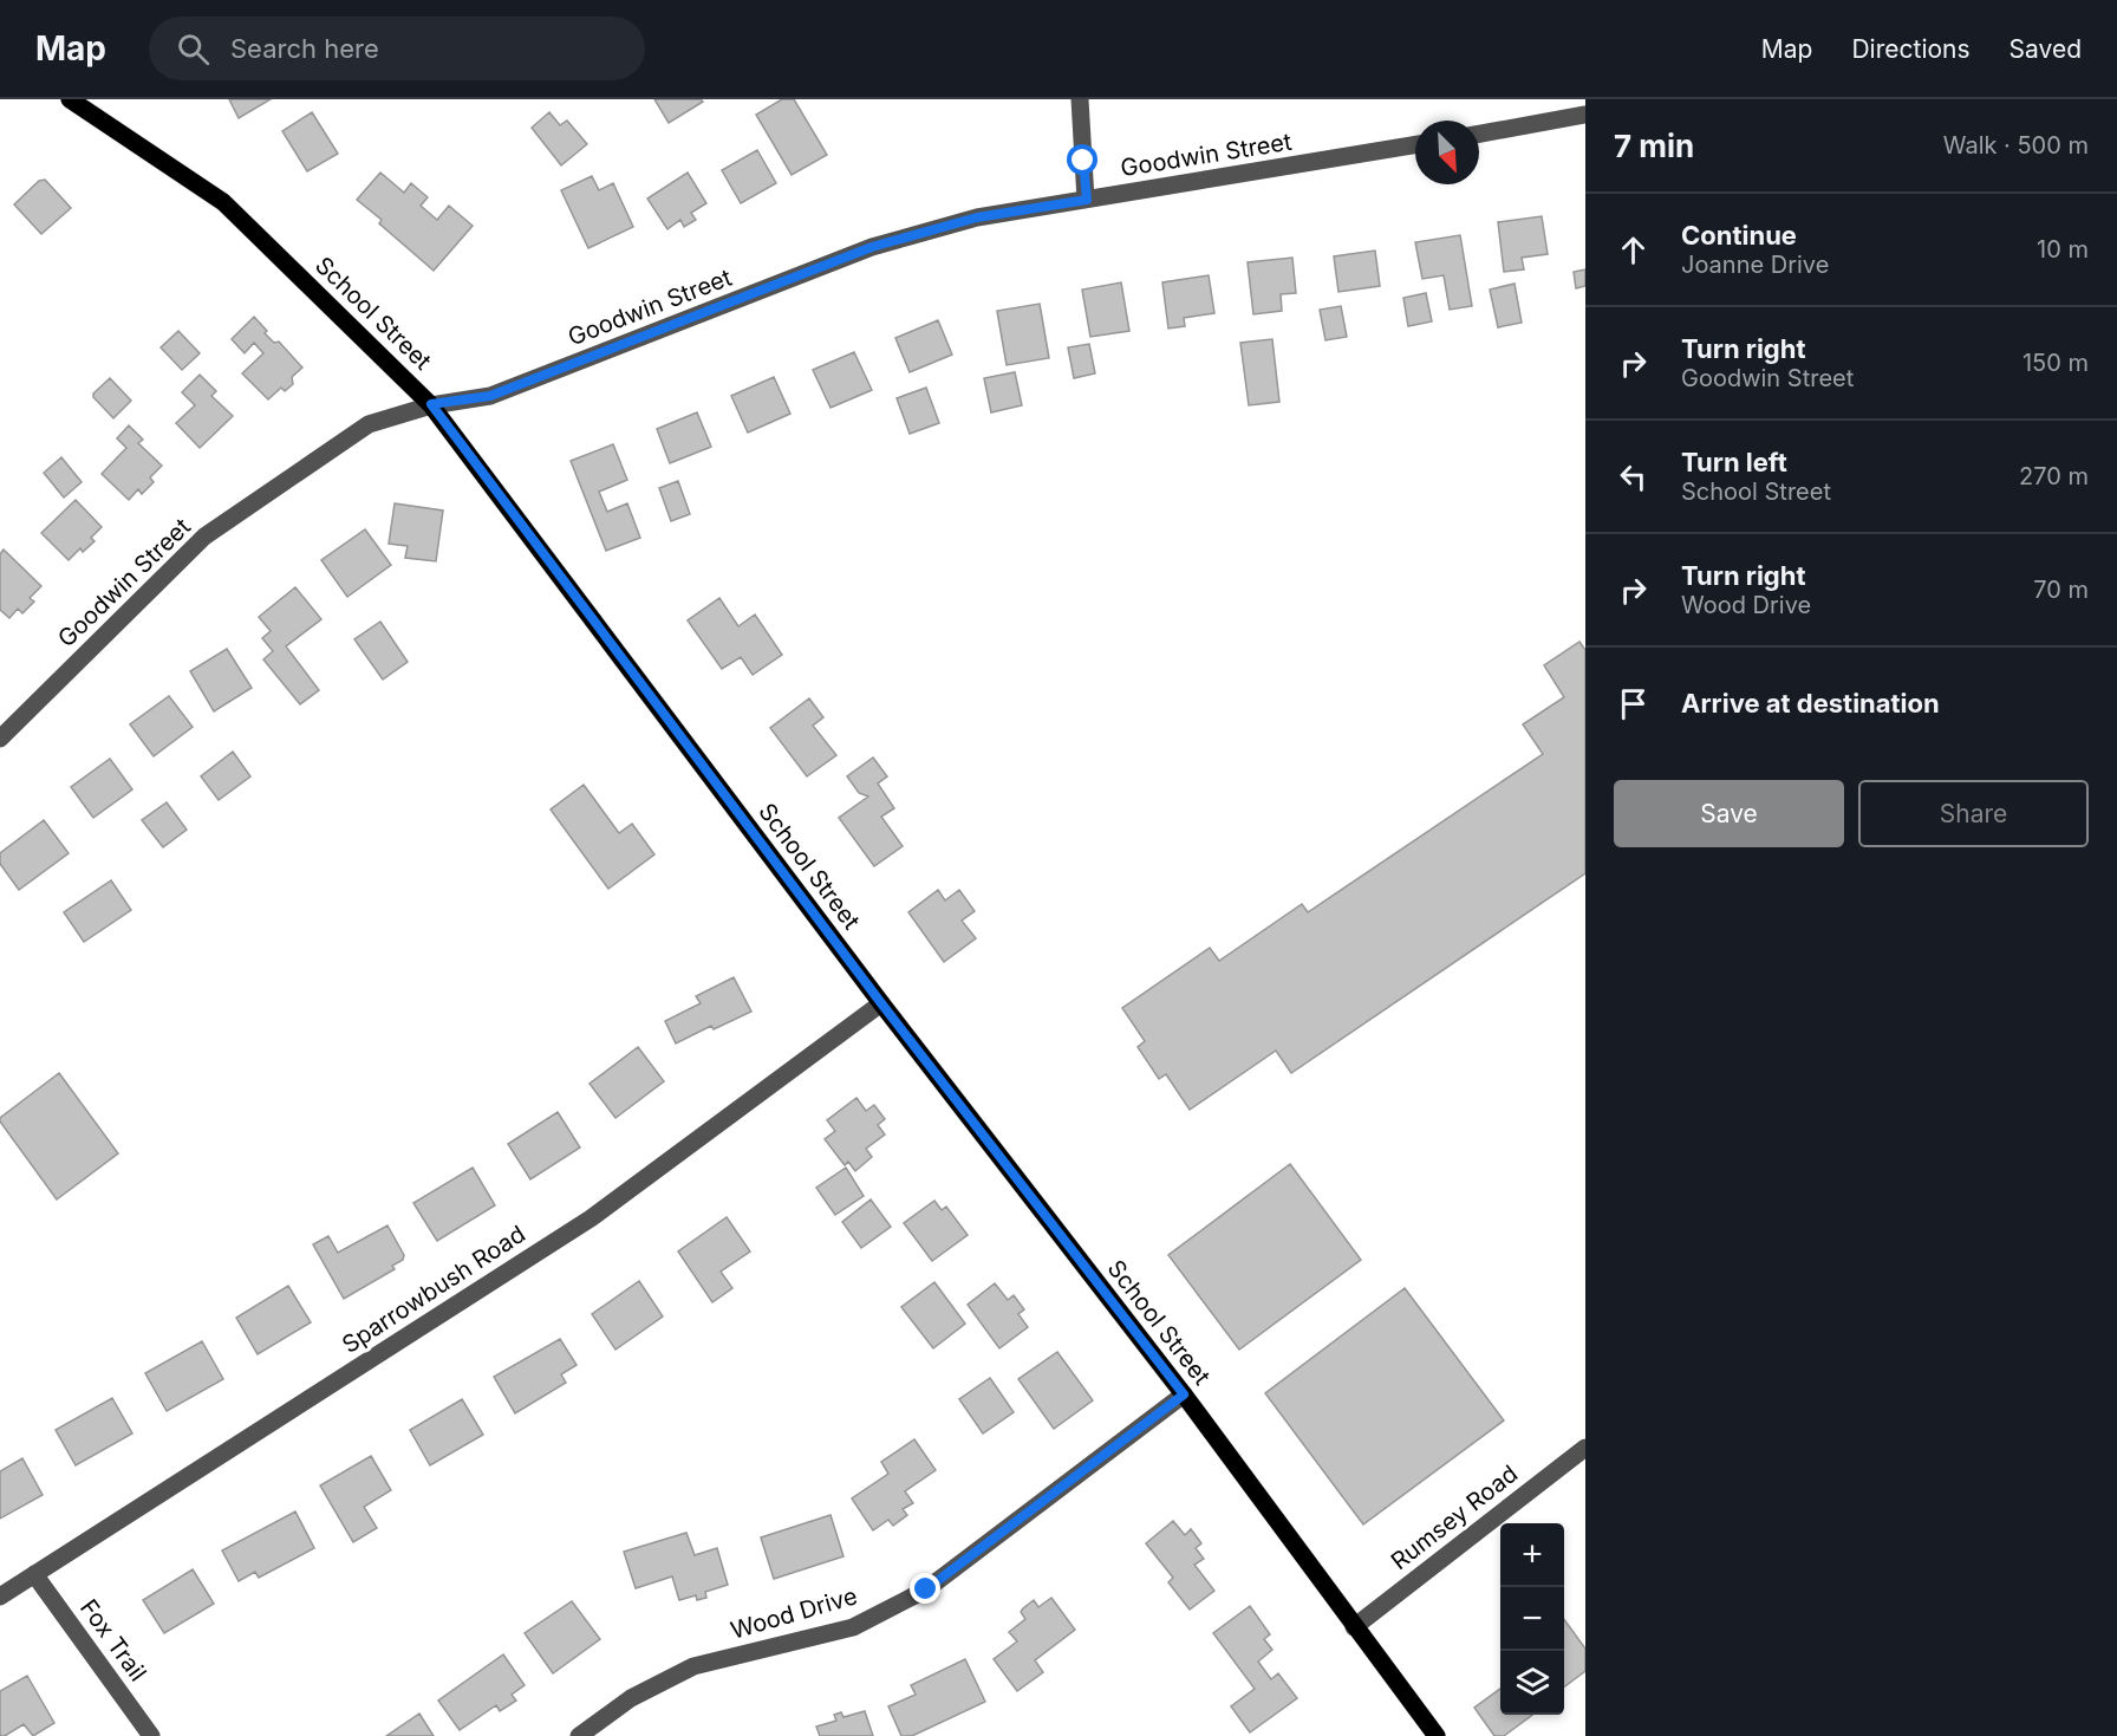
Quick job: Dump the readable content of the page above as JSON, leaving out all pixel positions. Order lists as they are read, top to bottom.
{
  "streets": {
    "main road": ["School Street"],
    "street": [
      "Goodwin Street",
      "Sparrowbush Road",
      "Rumsey Road",
      "Wood Drive",
      "Fox Trail"
    ]
  },
  "crossings": [
    ["Goodwin Street", "School Street"],
    ["School Street", "Sparrowbush Road"],
    ["School Street", "Rumsey Road"],
    ["School Street", "Wood Drive"],
    ["Sparrowbush Road", "Fox Trail"]
  ],
  "north": "bottom right",
  "page": {
    "header": "Map",
    "search": "Search here",
    "nav": ["Map", "Directions", "Saved"],
    "heading": ["7 min", "Walk · 500 m"],
    "list": [
      ["Continue", "Joanne Drive", "10 m"],
      ["Turn right", "Goodwin Street", "150 m"],
      ["Turn left", "School Street", "270 m"],
      ["Turn right", "Wood Drive", "70 m"],
      "Arrive at destination"
    ],
    "buttons": ["Save", "Share"],
    "map_buttons": ["+", "−"]
  }
}
